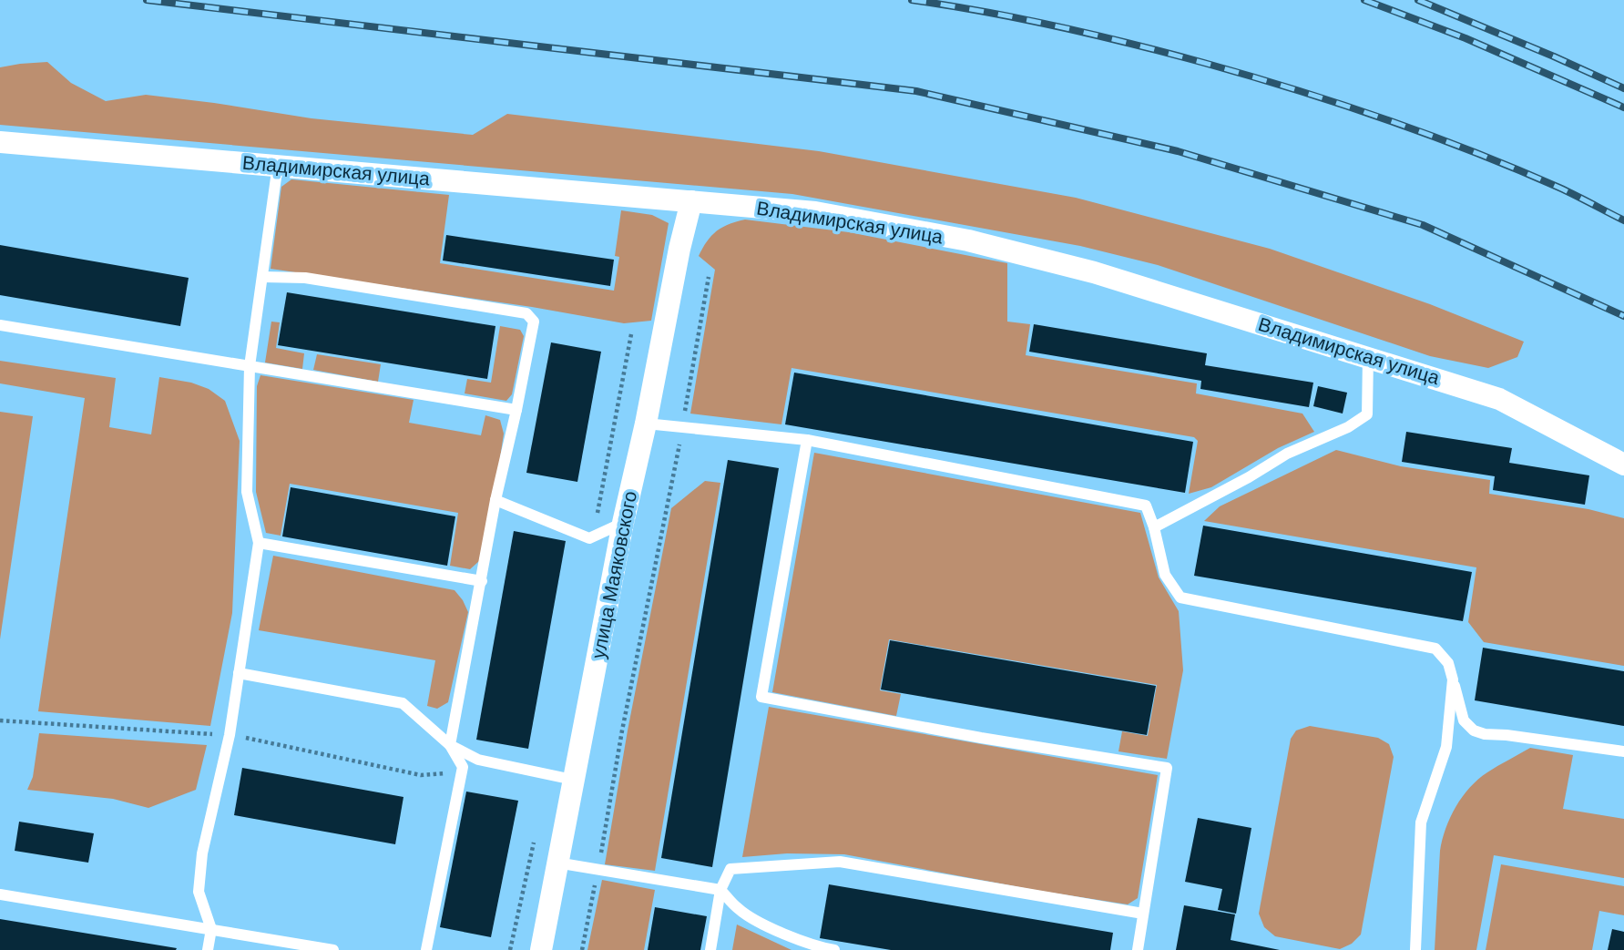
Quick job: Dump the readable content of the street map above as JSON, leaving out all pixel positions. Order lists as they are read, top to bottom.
{
  "streets": {
    "street": ["Владимирская улица", "улица Маяковского"]
  },
  "crossings": [
    ["Владимирская улица", "улица Маяковского"]
  ]
}
